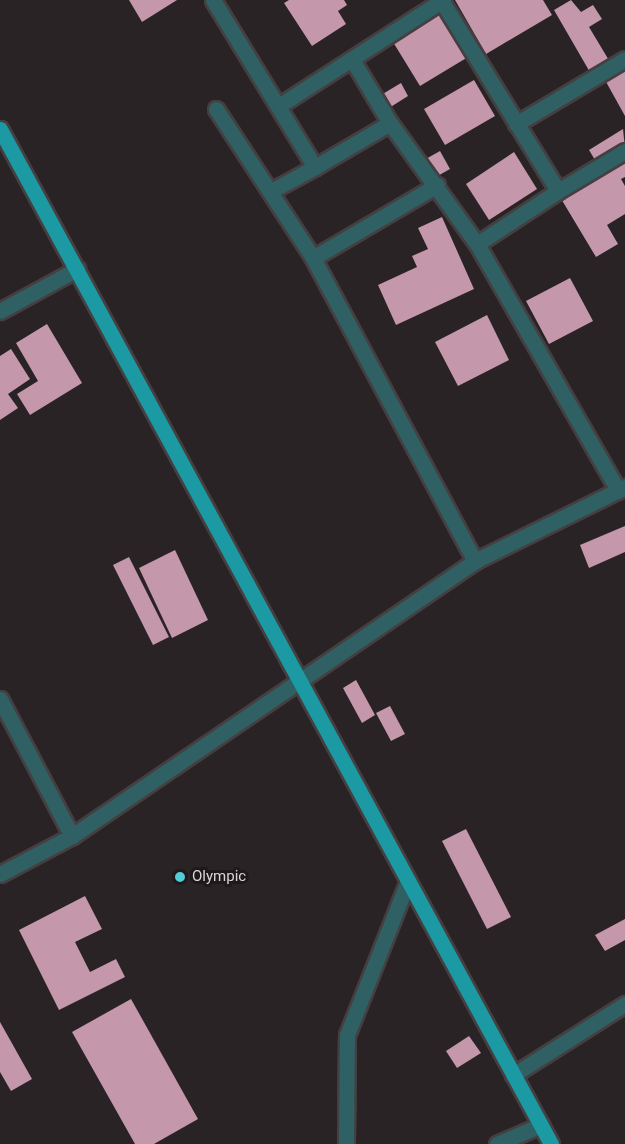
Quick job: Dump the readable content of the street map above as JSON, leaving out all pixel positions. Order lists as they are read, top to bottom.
{
  "places": ["Olympic"]
}
